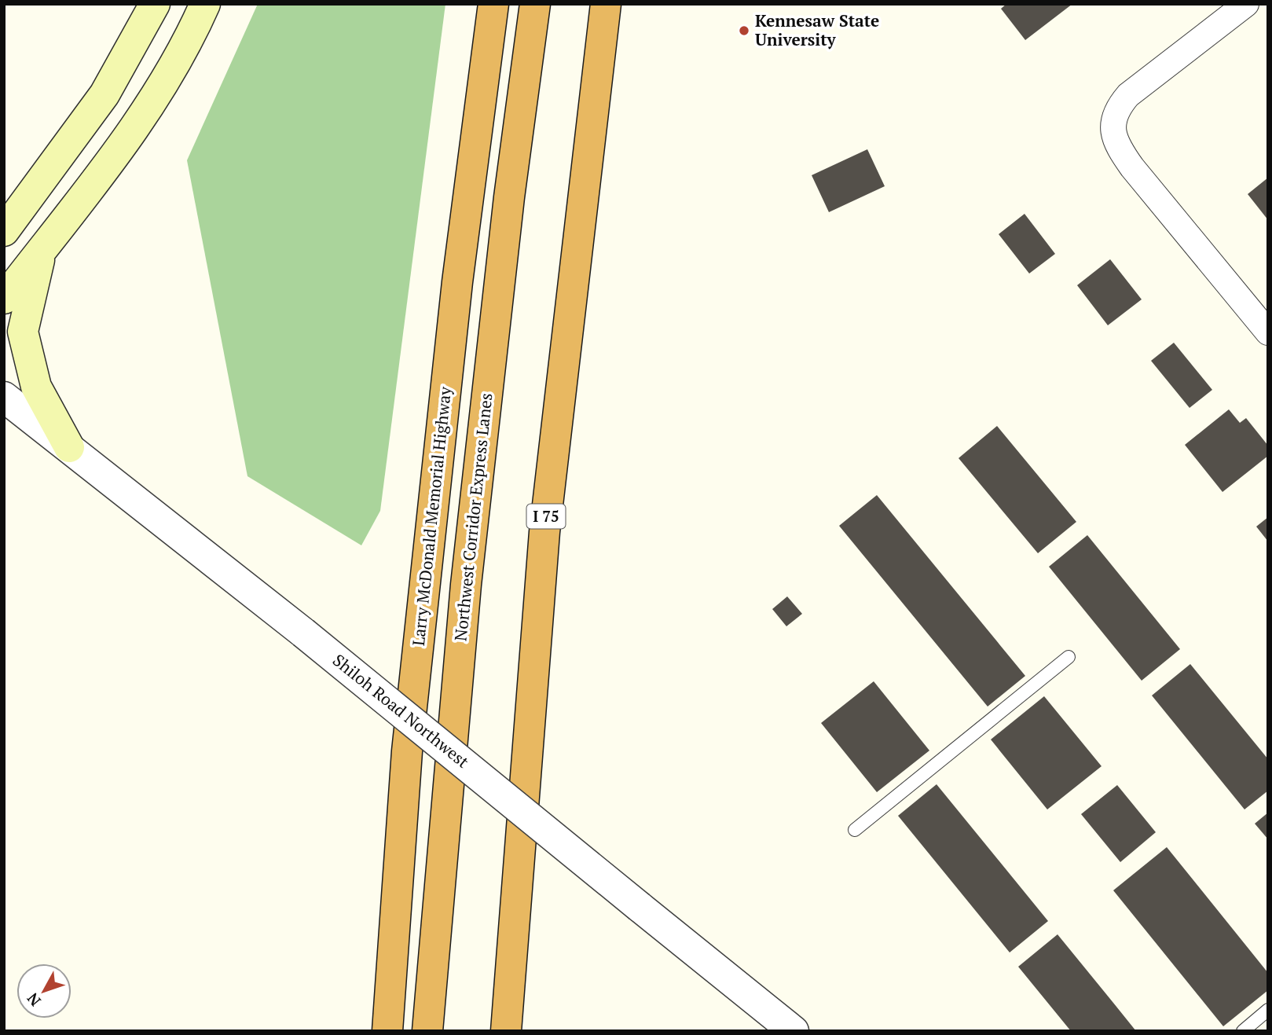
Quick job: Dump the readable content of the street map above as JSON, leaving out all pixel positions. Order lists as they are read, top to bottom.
{
  "streets": {
    "highway": ["Larry McDonald Memorial Highway", "I 75", "Northwest Corridor Express Lanes"],
    "street": ["Shiloh Road Northwest"]
  },
  "places": ["Kennesaw State University"],
  "north": "bottom left"
}
